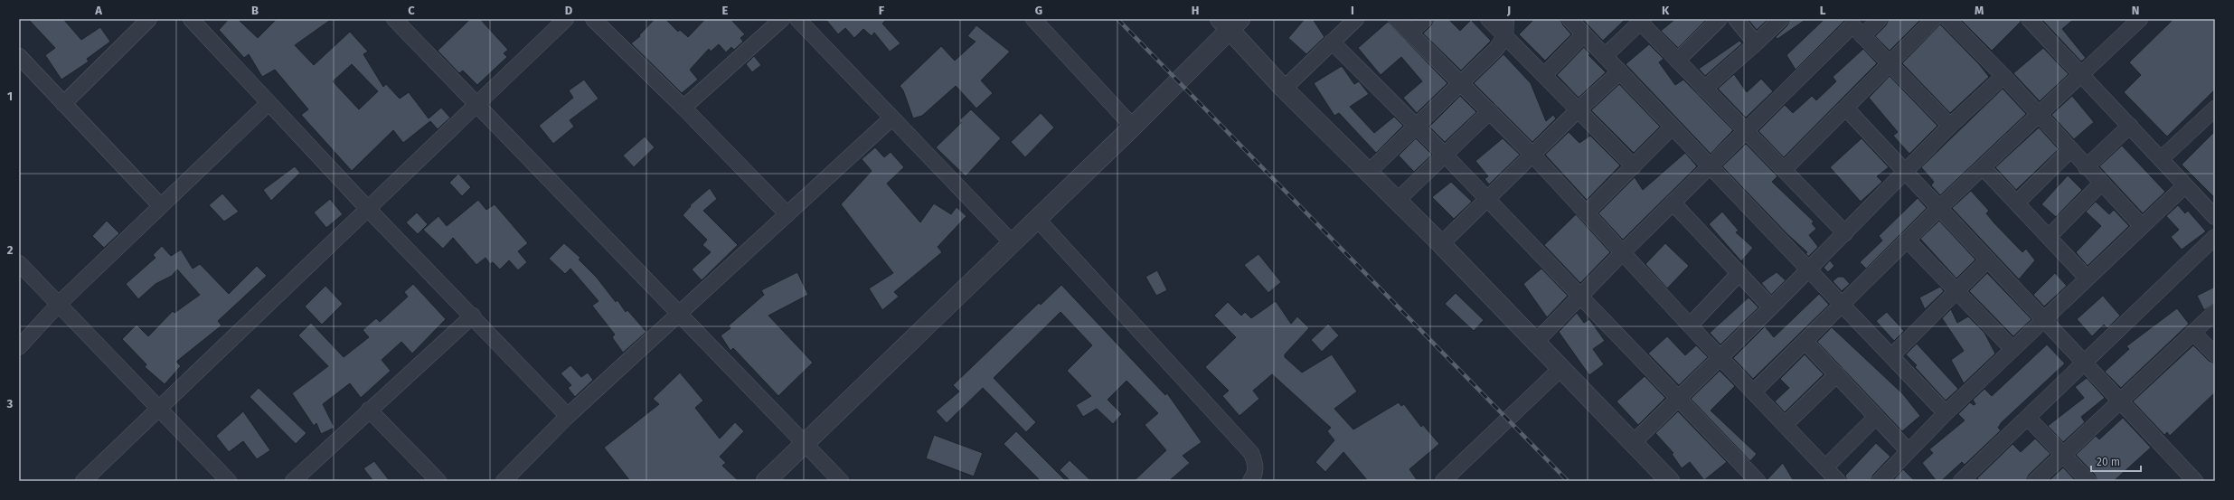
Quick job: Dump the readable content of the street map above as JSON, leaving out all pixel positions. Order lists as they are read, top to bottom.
{
  "scale_bar": "20 m",
  "grid": {
    "columns": [
      "A",
      "B",
      "C",
      "D",
      "E",
      "F",
      "G",
      "H",
      "I",
      "J",
      "K",
      "L",
      "M",
      "N"
    ],
    "rows": ["1", "2", "3"]
  }
}
